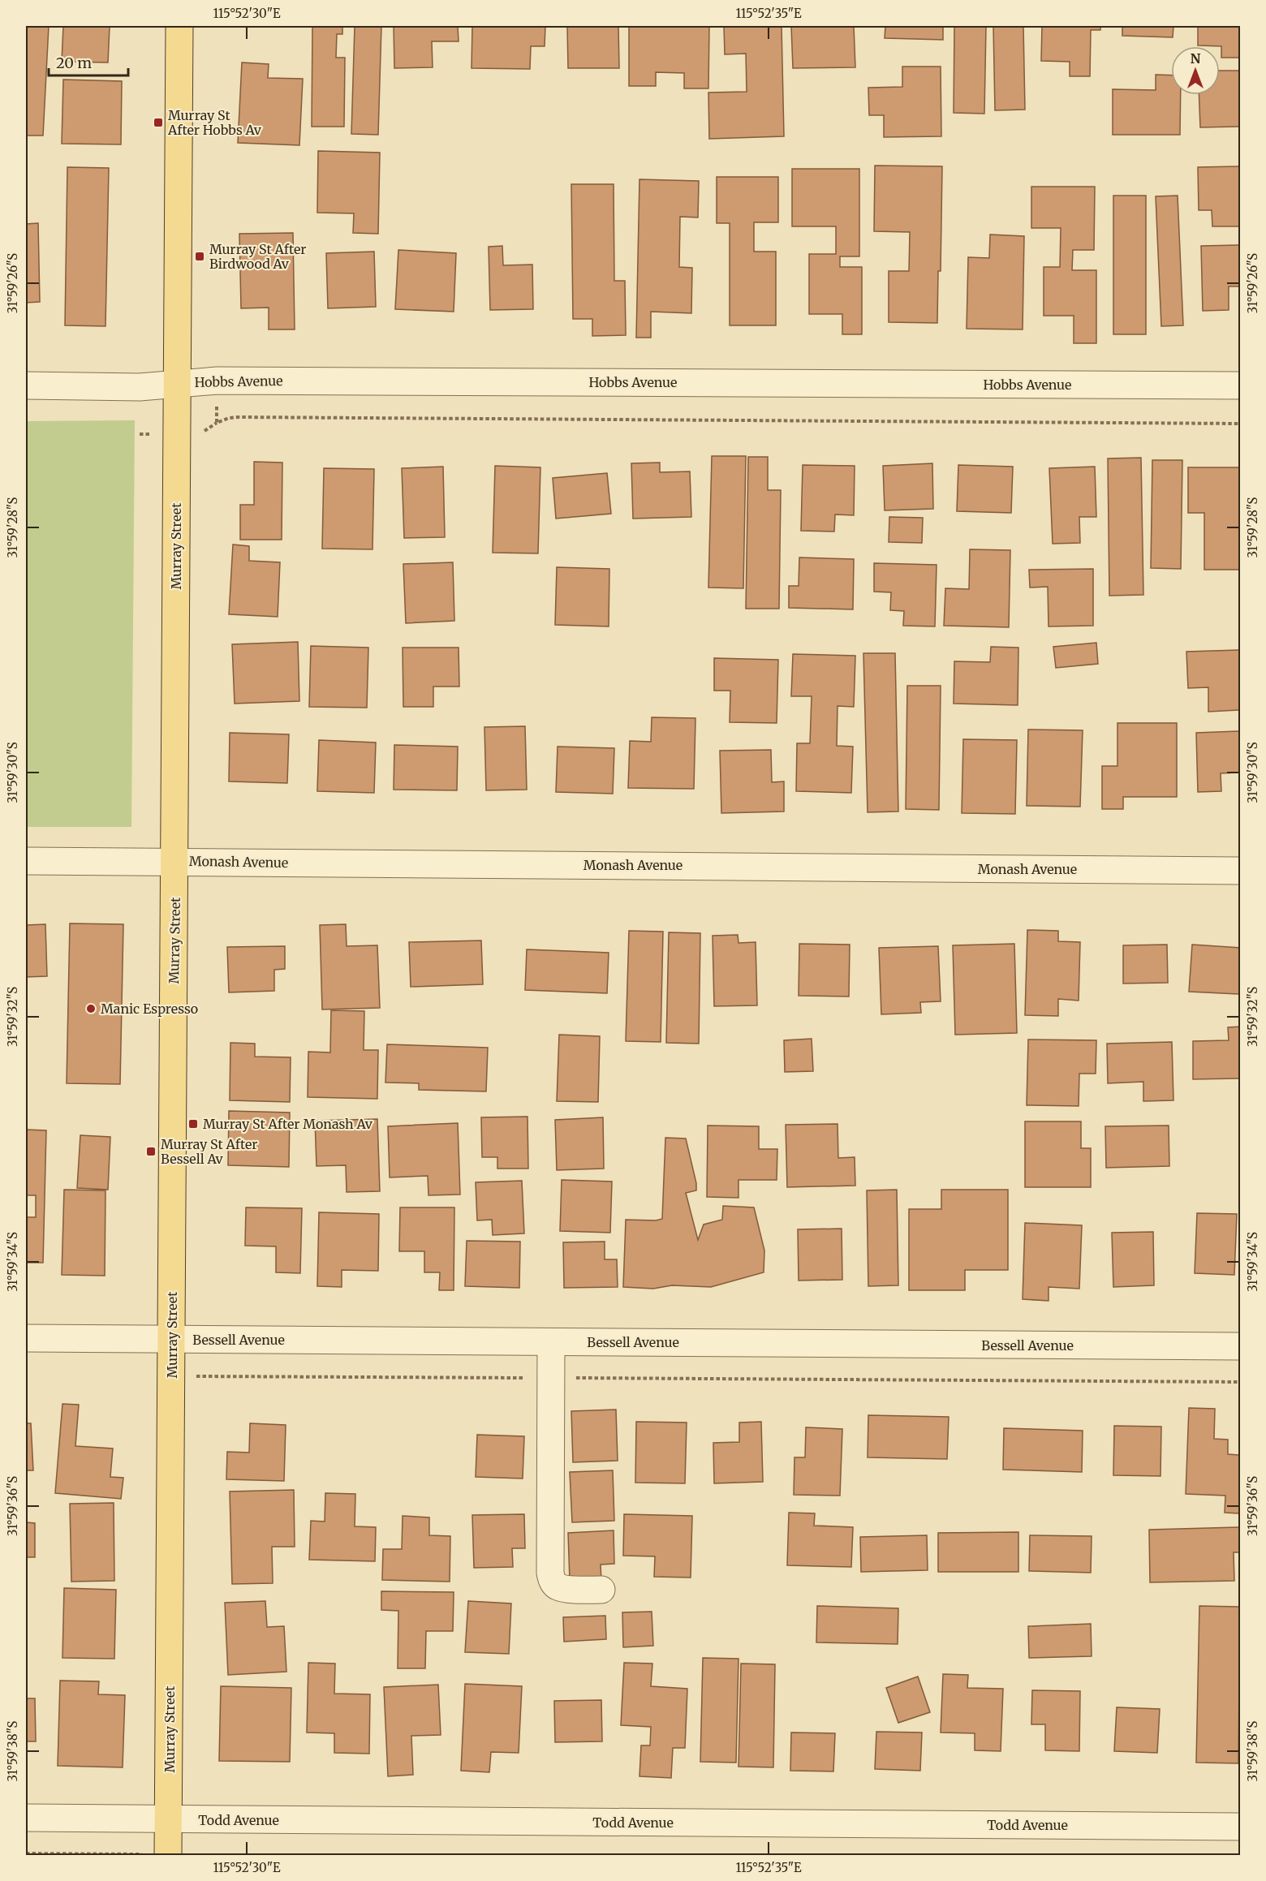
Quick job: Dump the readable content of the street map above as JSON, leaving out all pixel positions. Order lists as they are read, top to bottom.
{
  "streets": {
    "main road": ["Murray Street"],
    "street": [
      "Hobbs Avenue",
      "Monash Avenue",
      "Bessell Avenue",
      "Todd Avenue"
    ]
  },
  "crossings": [
    ["Hobbs Avenue", "Murray Street"],
    ["Murray Street", "Monash Avenue"],
    ["Murray Street", "Bessell Avenue"],
    ["Murray Street", "Todd Avenue"]
  ],
  "places": {
    "transit": [
      "Murray St After Hobbs Av",
      "Murray St After Birdwood Av",
      "Murray St After Monash Av",
      "Murray St After Bessell Av"
    ],
    "other": ["Manic Espresso"]
  },
  "scale_bar": "20 m",
  "north": "top",
  "coordinates": [
    "115°52'30\"E",
    "115°52'35\"E",
    "31°59'26\"S",
    "31°59'28\"S",
    "31°59'30\"S",
    "31°59'32\"S",
    "31°59'34\"S",
    "31°59'36\"S",
    "31°59'38\"S"
  ]
}
